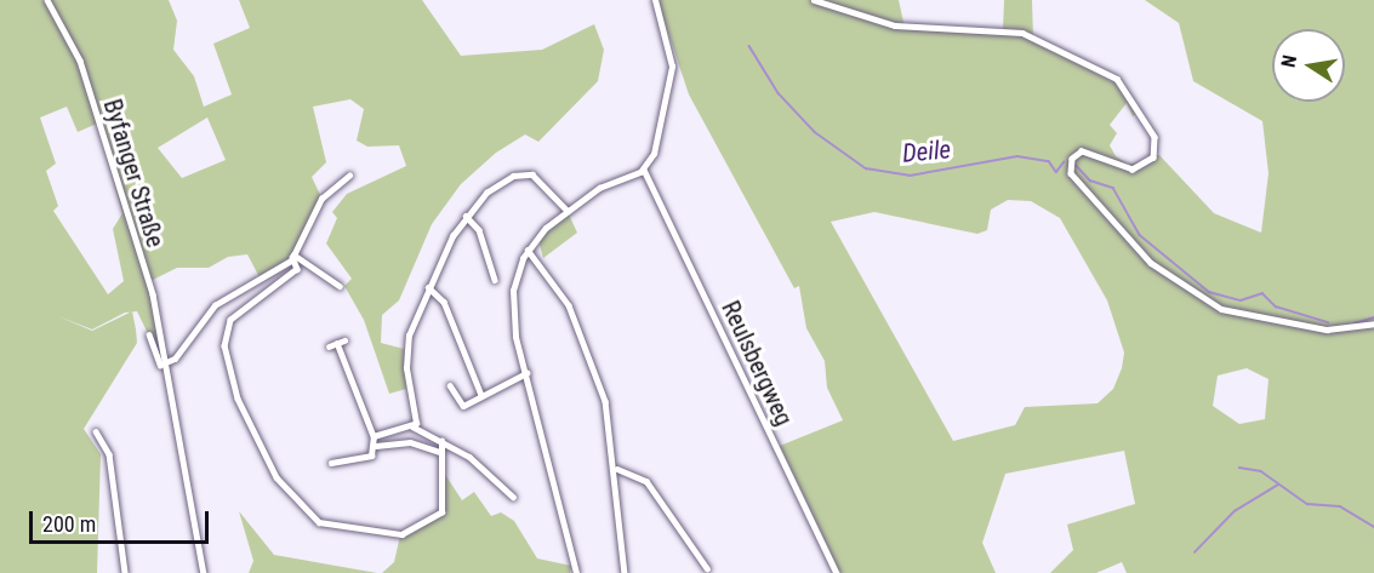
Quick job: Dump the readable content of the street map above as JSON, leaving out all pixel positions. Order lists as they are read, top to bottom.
{
  "streets": {
    "street": ["Byfanger Straße", "Reulsbergweg"]
  },
  "water": ["Deile"],
  "scale_bar": "200 m",
  "north": "left"
}
